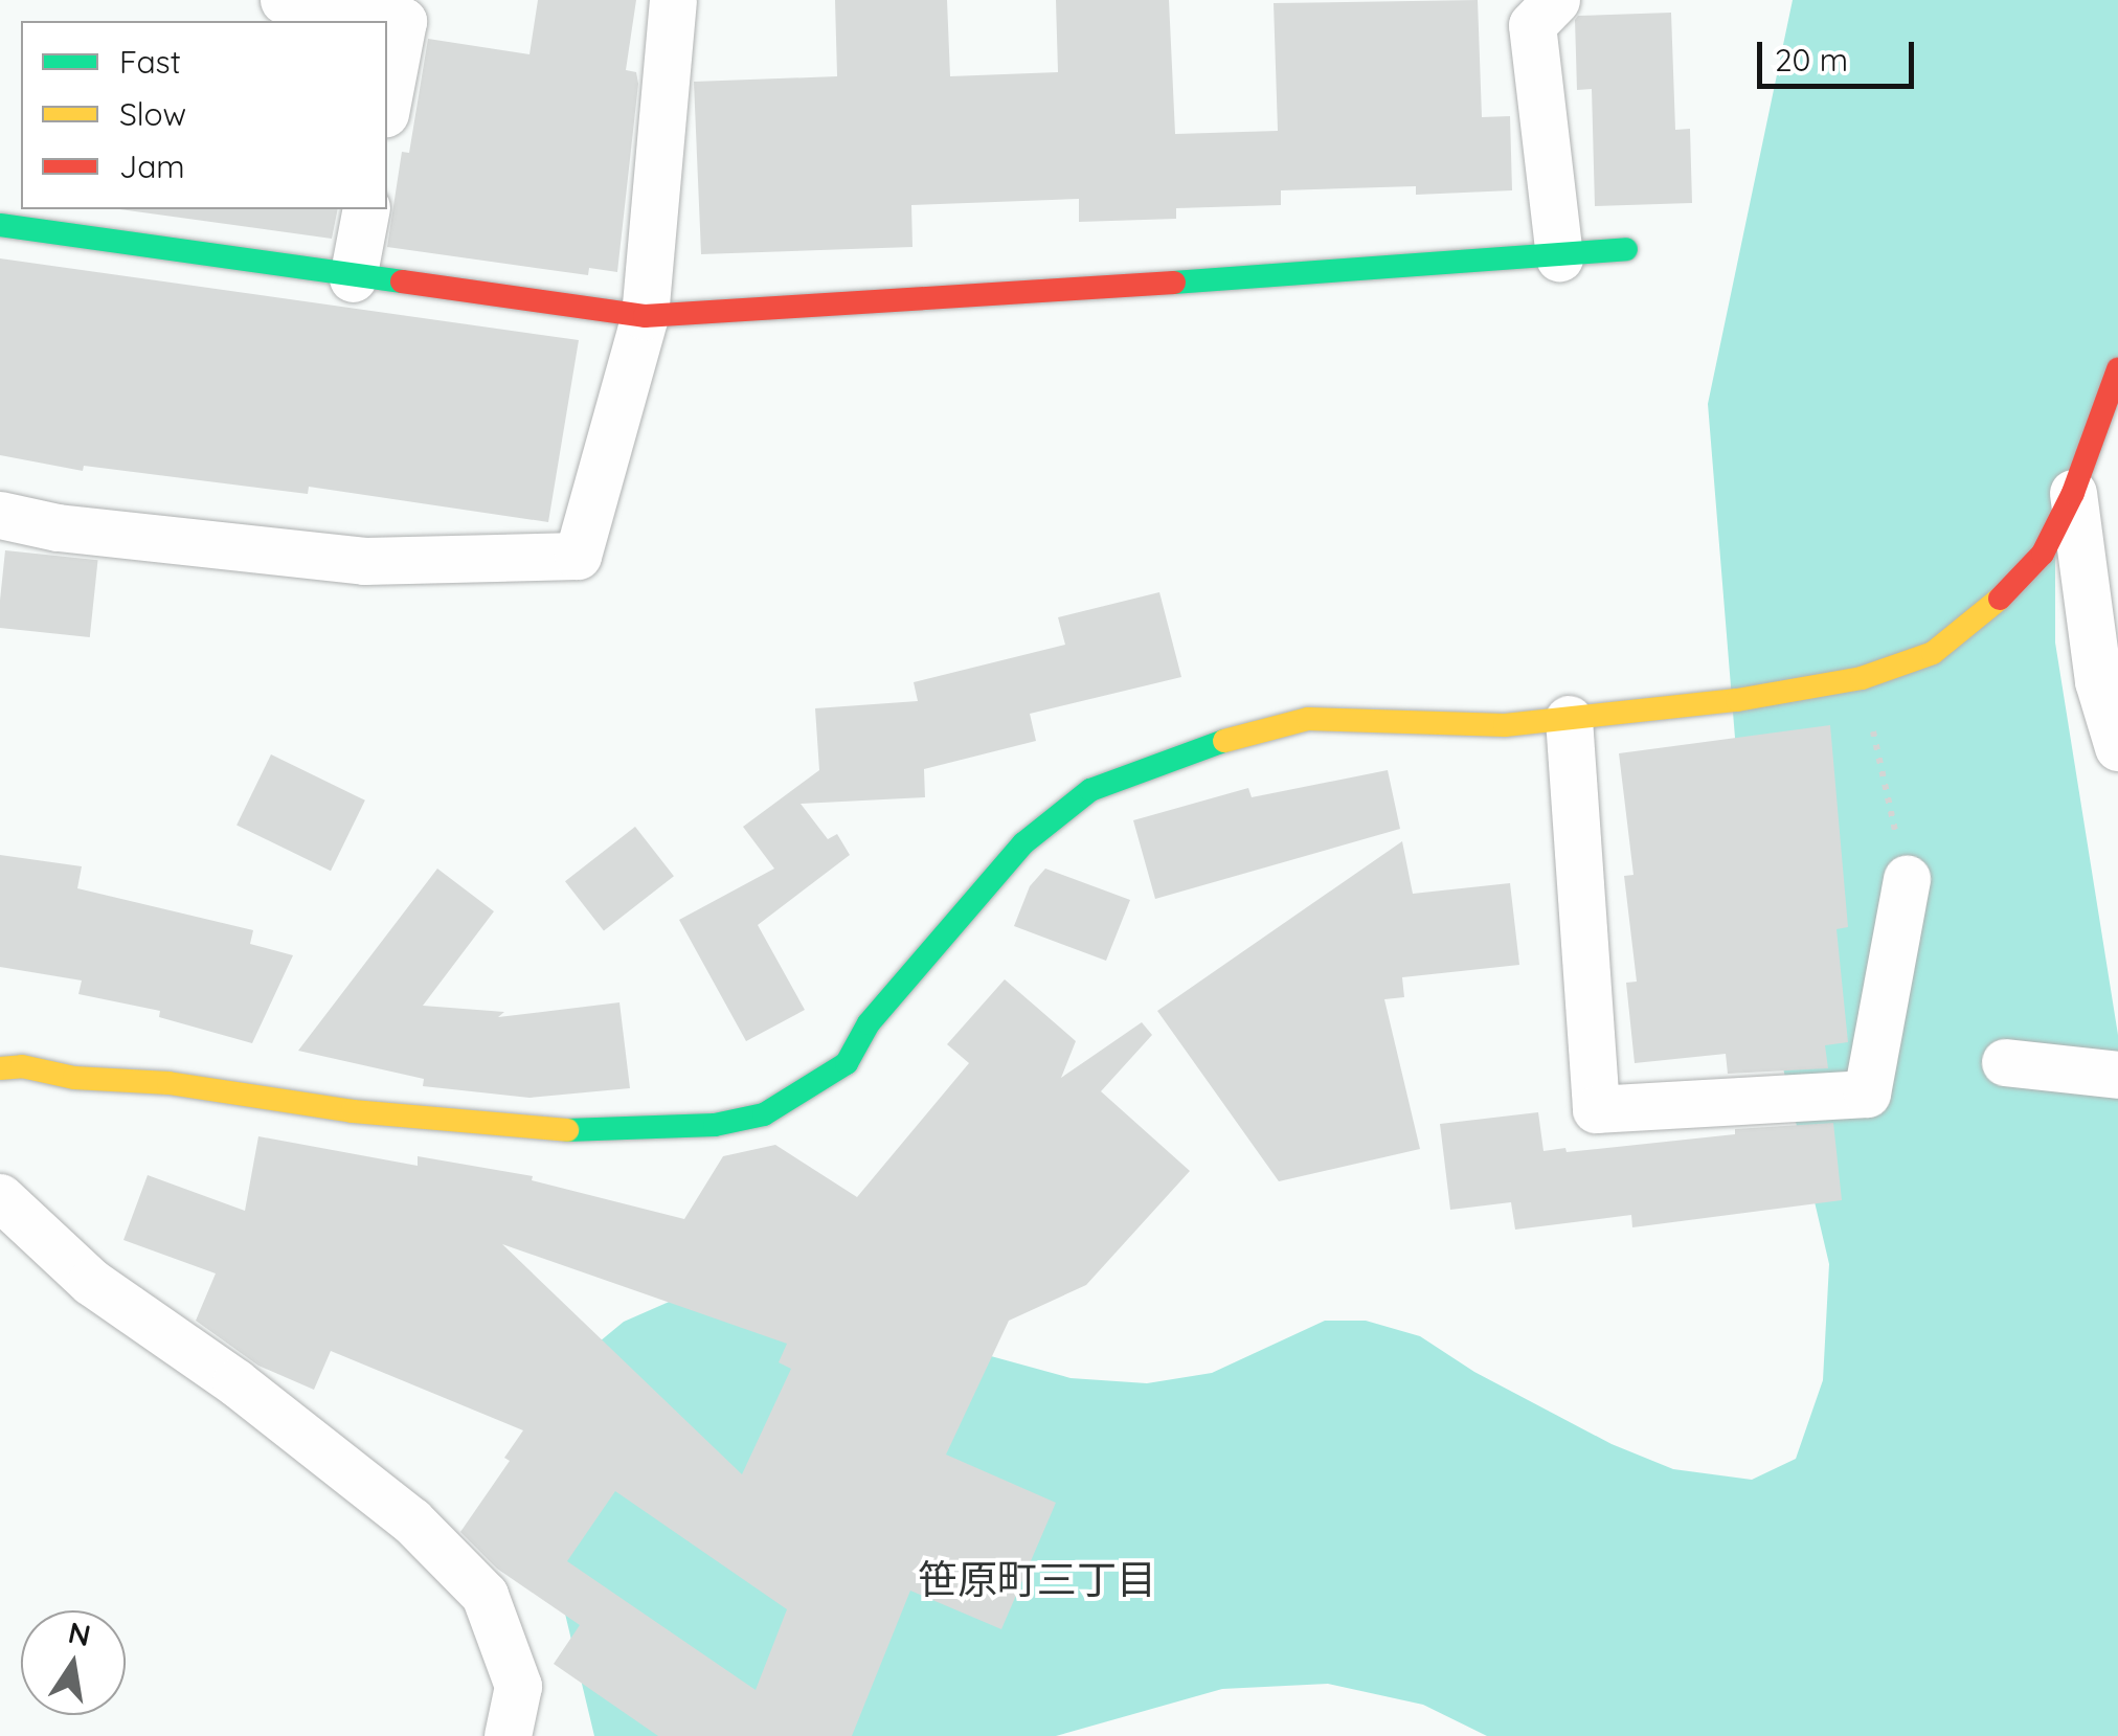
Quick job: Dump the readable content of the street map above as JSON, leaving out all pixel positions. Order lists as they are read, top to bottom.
{
  "districts": ["笹原町三丁目"],
  "legend": ["Fast", "Slow", "Jam"],
  "scale_bar": "20 m",
  "north": "top"
}
